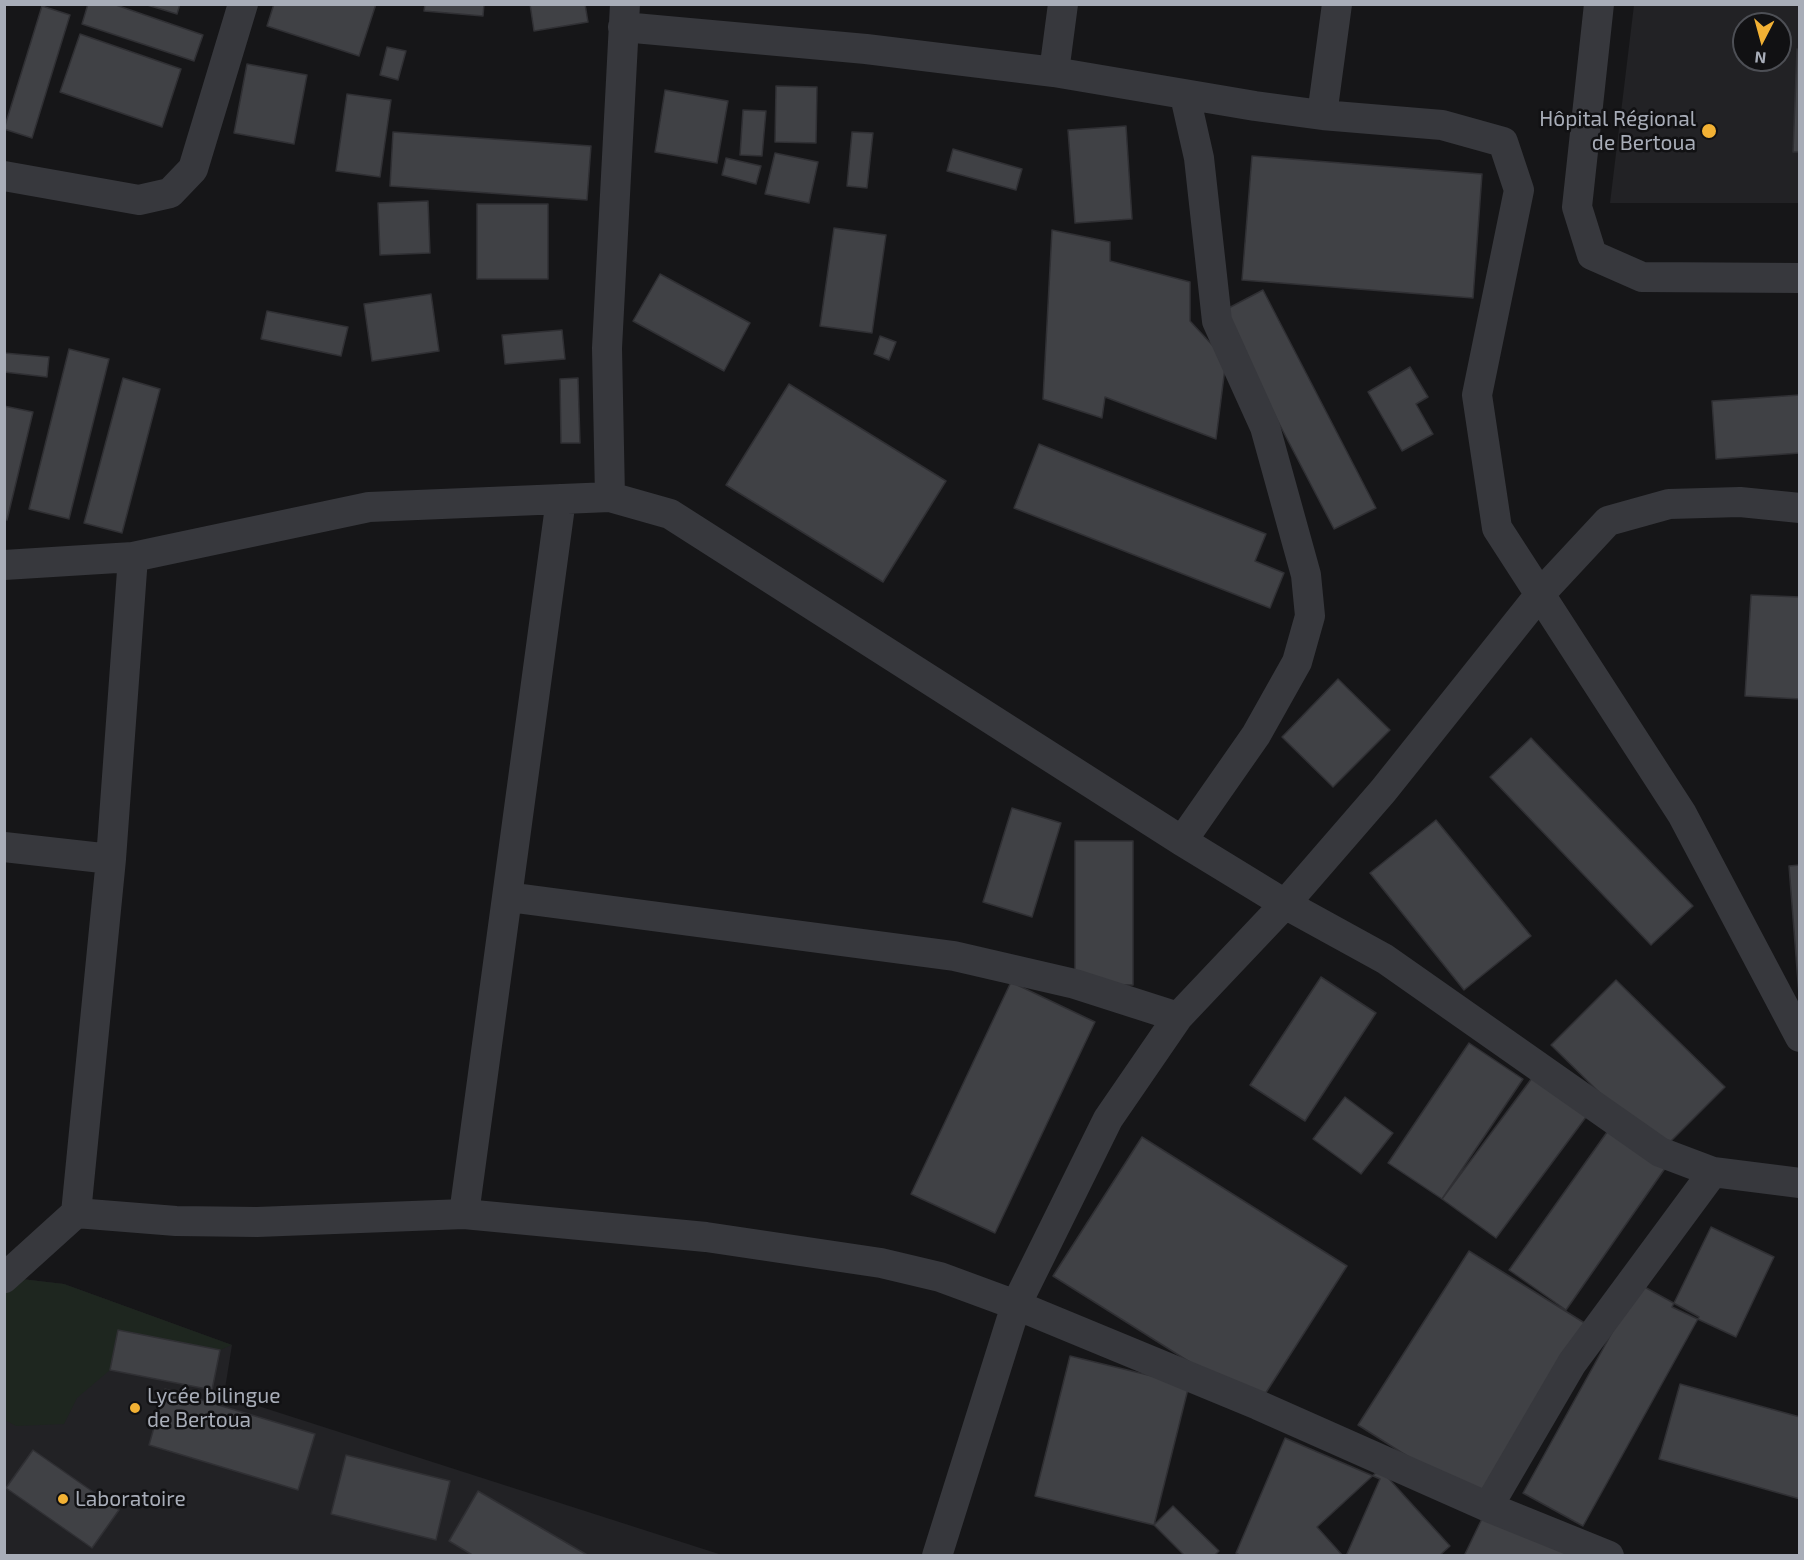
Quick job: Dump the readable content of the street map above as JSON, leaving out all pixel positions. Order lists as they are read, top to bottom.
{
  "places": ["Hôpital Régional de Bertoua", "Lycée bilingue de Bertoua", "Laboratoire"],
  "north": "bottom"
}
